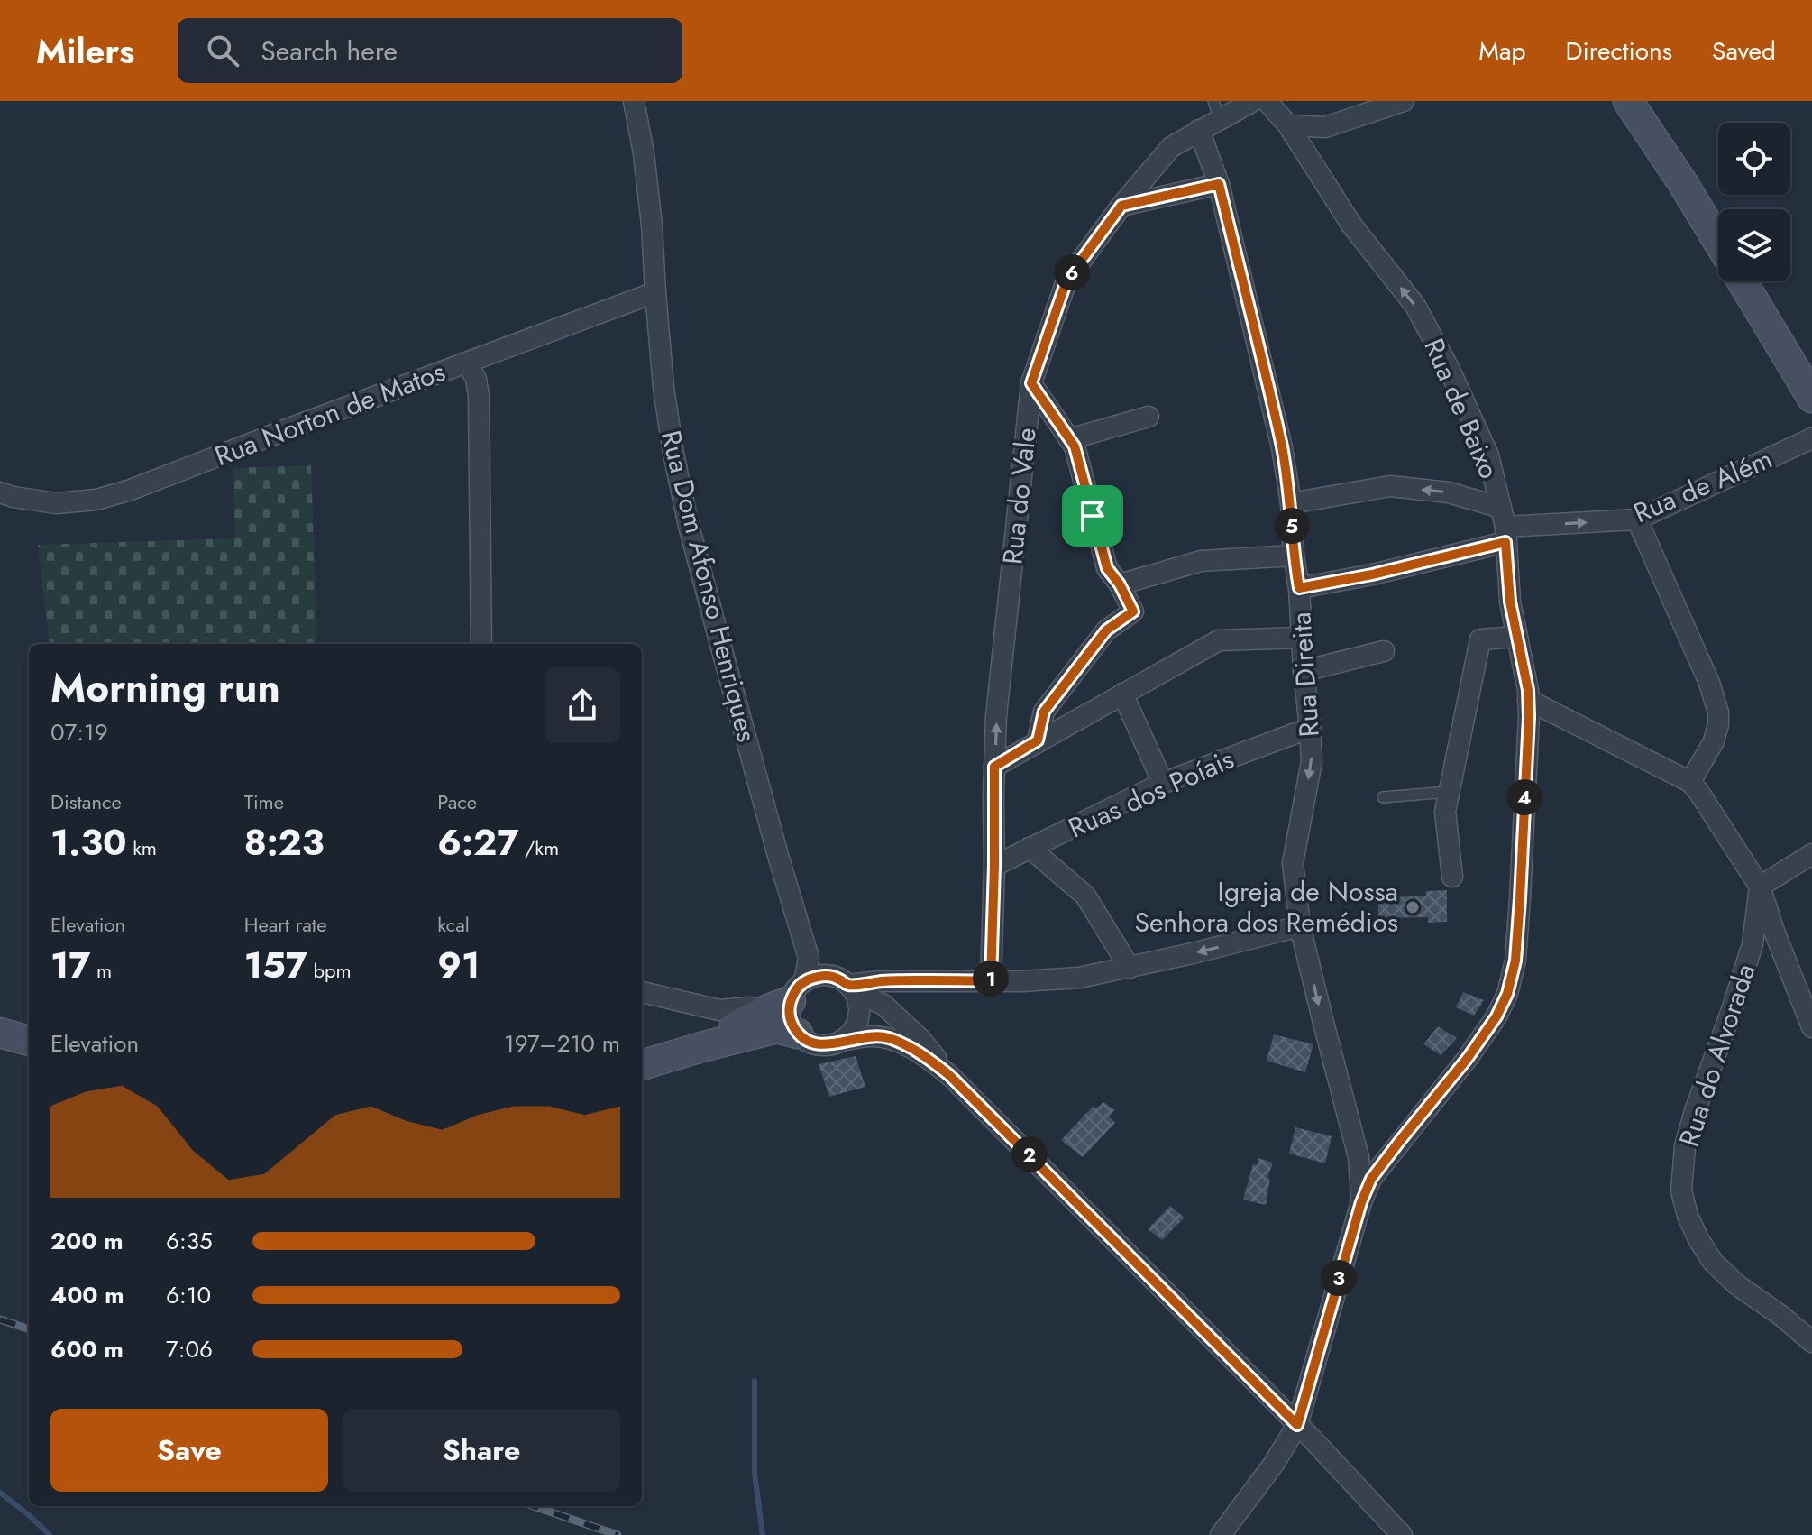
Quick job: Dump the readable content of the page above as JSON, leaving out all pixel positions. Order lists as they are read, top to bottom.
{
  "streets": {
    "street": [
      "Rua de Baixo",
      "Rua Norton de Matos",
      "Rua de Além",
      "Rua do Vale",
      "Rua Dom Afonso Henriques",
      "Rua Direita",
      "Ruas dos Poíais",
      "Rua do Alvorada"
    ]
  },
  "crossings": [
    ["Rua de Baixo", "Rua de Além"],
    ["Rua de Baixo", "Rua Direita"],
    ["Rua Norton de Matos", "Rua Dom Afonso Henriques"],
    ["Rua do Vale", "Rua Direita"],
    ["Rua do Vale", "Ruas dos Poíais"],
    ["Rua Direita", "Ruas dos Poíais"]
  ],
  "one_way": [
    "Rua de Baixo",
    "Rua de Além",
    "Rua do Vale",
    "Rua Direita"
  ],
  "places": ["Igreja de Nossa Senhora dos Remédios"],
  "page": {
    "header": "Milers",
    "search": "Search here",
    "nav": ["Map", "Directions", "Saved"],
    "pins": [
      "6",
      "5",
      "4",
      "1",
      "2",
      "3"
    ],
    "heading": ["Morning run", "07:19"],
    "stats": [
      ["Distance", "1.30 km"],
      ["Time", "8:23"],
      ["Pace", "6:27 /km"],
      ["Elevation", "17 m"],
      ["Heart rate", "157 bpm"],
      ["kcal", "91"]
    ],
    "chart": ["Elevation", "197–210 m"],
    "list": [
      {
        "name": "200 m",
        "note": "6:35"
      },
      {
        "name": "400 m",
        "note": "6:10"
      },
      {
        "name": "600 m",
        "note": "7:06"
      }
    ],
    "buttons": ["Save", "Share"]
  }
}
